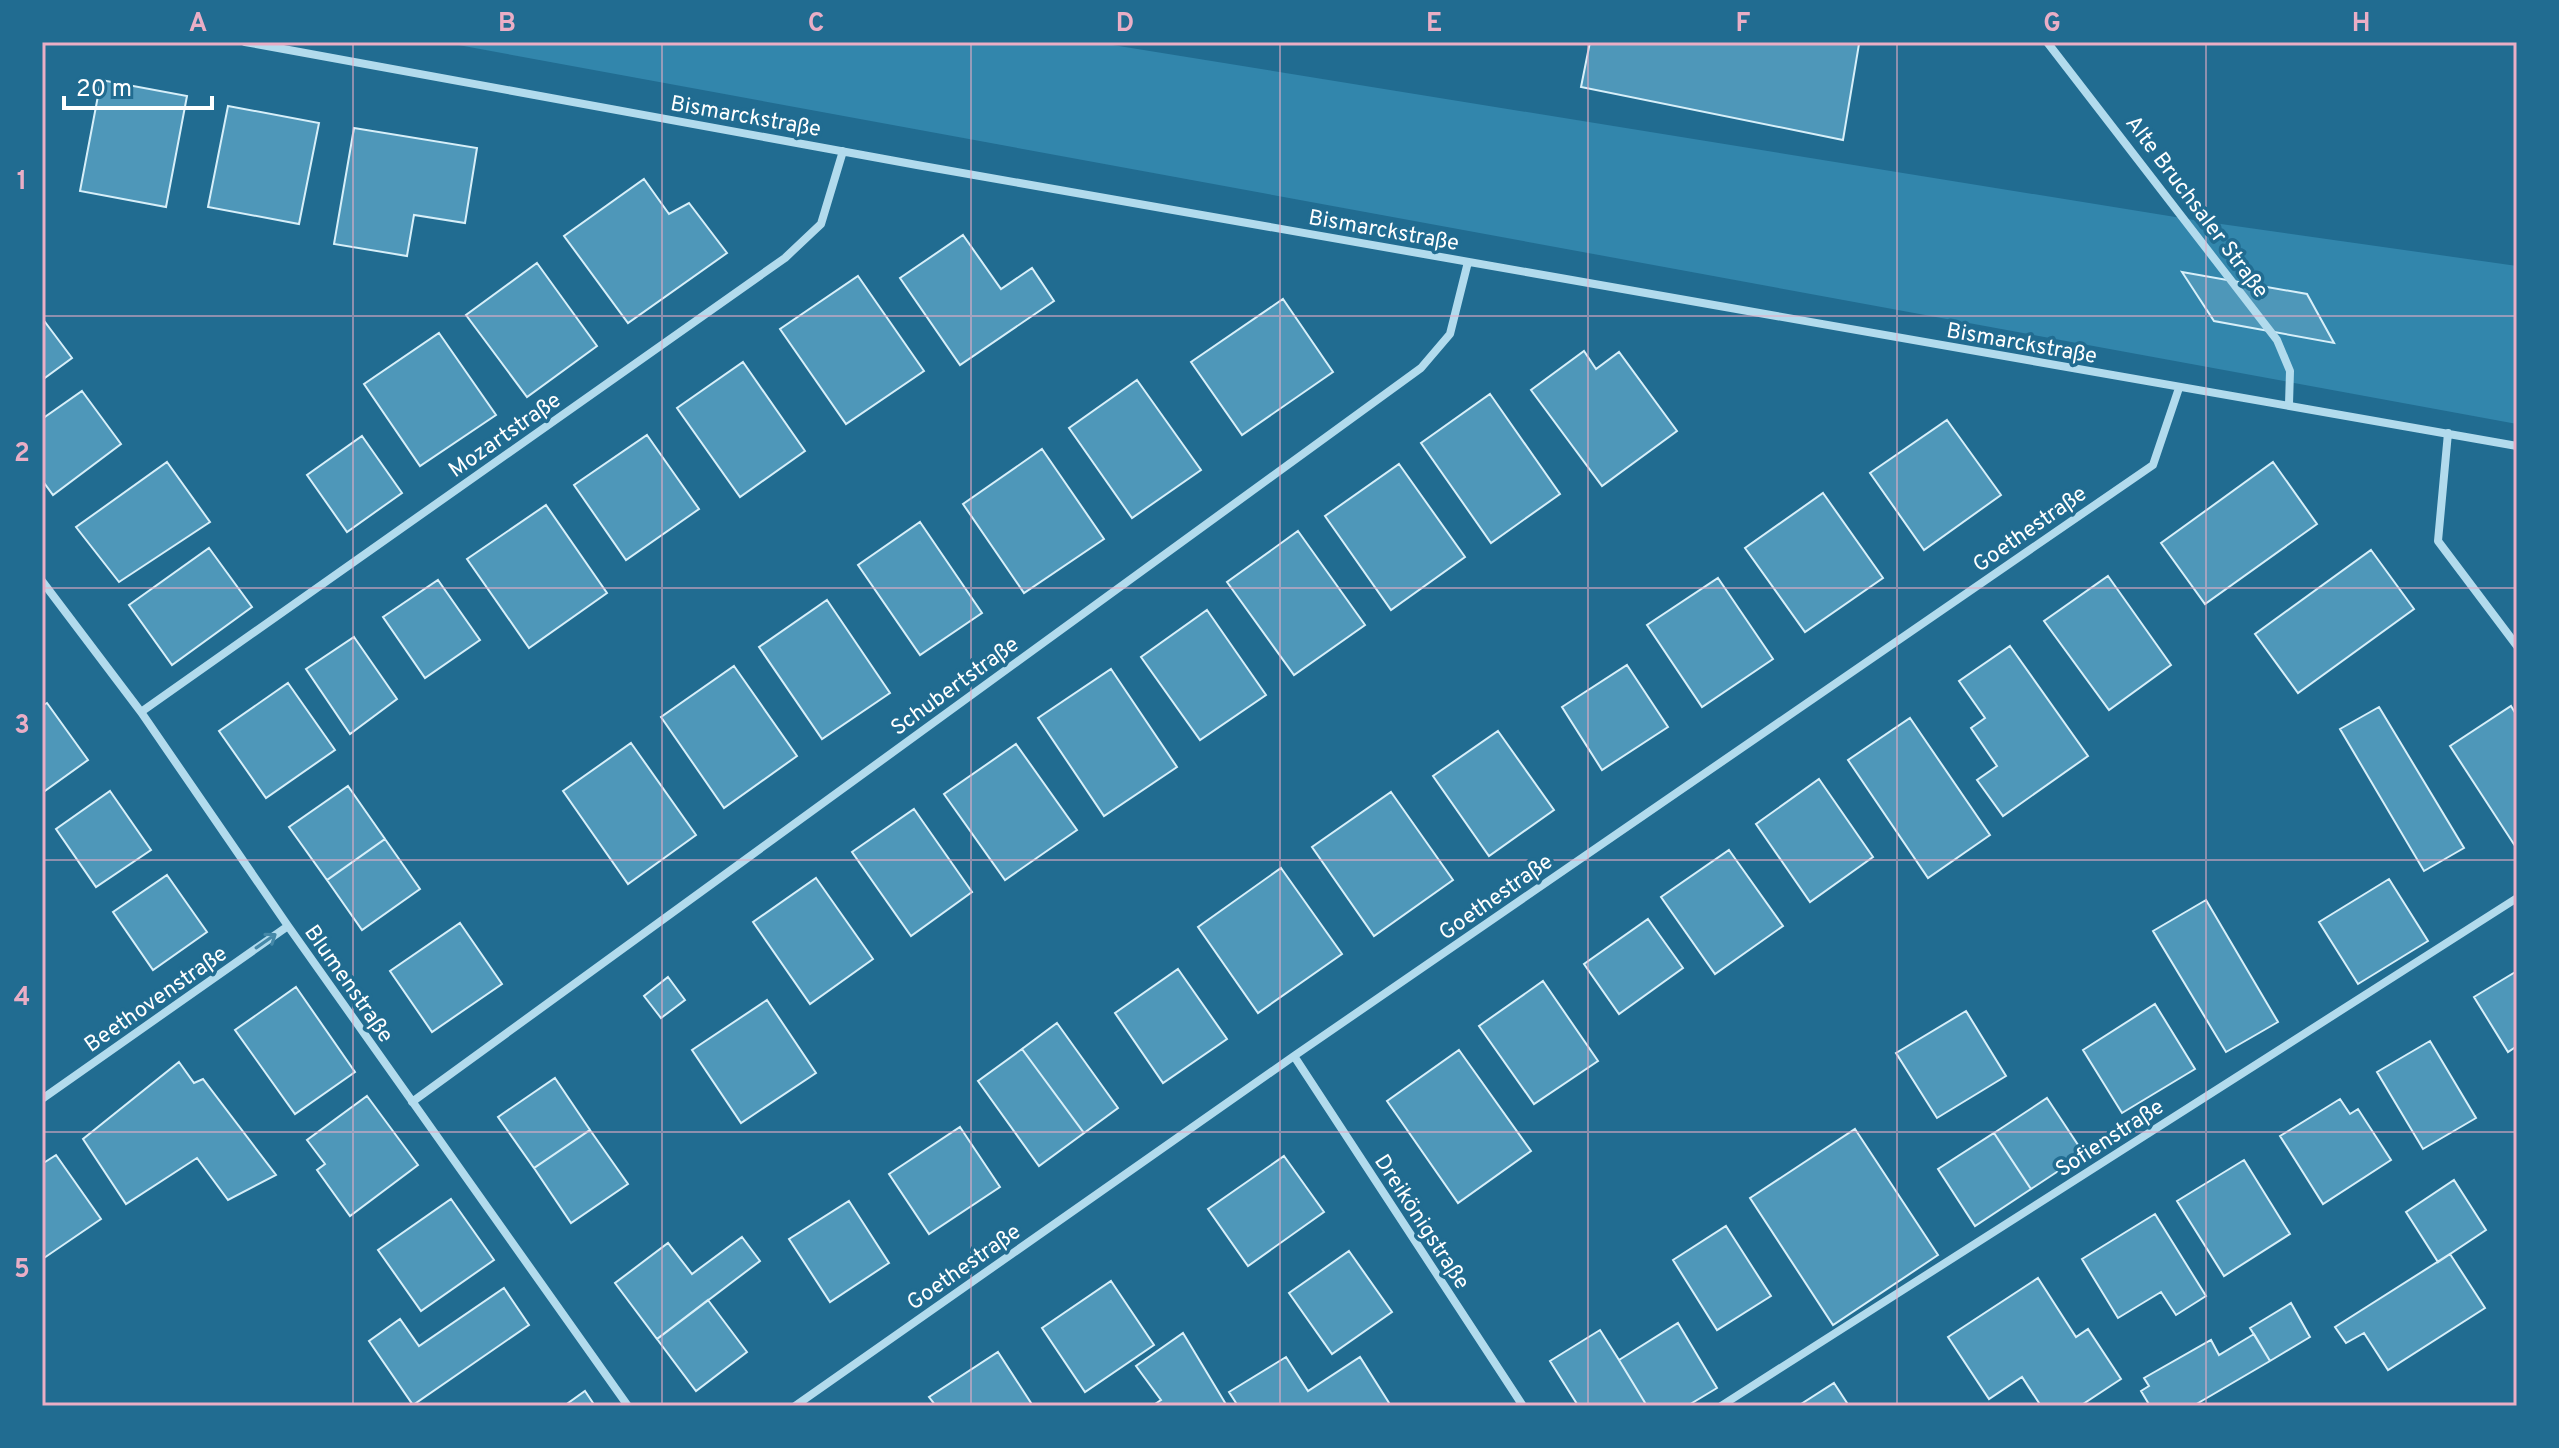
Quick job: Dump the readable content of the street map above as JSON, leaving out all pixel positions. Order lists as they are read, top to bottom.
{
  "streets": {
    "street": [
      "Bismarckstraße",
      "Alte Bruchsaler Straße",
      "Mozartstraße",
      "Goethestraße",
      "Schubertstraße",
      "Blumenstraße",
      "Beethovenstraße",
      "Sofienstraße",
      "Dreikönigstraße"
    ]
  },
  "crossings": [
    ["Bismarckstraße", "Alte Bruchsaler Straße"],
    ["Bismarckstraße", "Mozartstraße"],
    ["Bismarckstraße", "Goethestraße"],
    ["Bismarckstraße", "Schubertstraße"],
    ["Mozartstraße", "Blumenstraße"],
    ["Goethestraße", "Dreikönigstraße"],
    ["Schubertstraße", "Blumenstraße"],
    ["Blumenstraße", "Beethovenstraße"]
  ],
  "one_way": ["Beethovenstraße"],
  "scale_bar": "20 m",
  "grid": {
    "columns": [
      "A",
      "B",
      "C",
      "D",
      "E",
      "F",
      "G",
      "H"
    ],
    "rows": [
      "1",
      "2",
      "3",
      "4",
      "5"
    ]
  }
}
